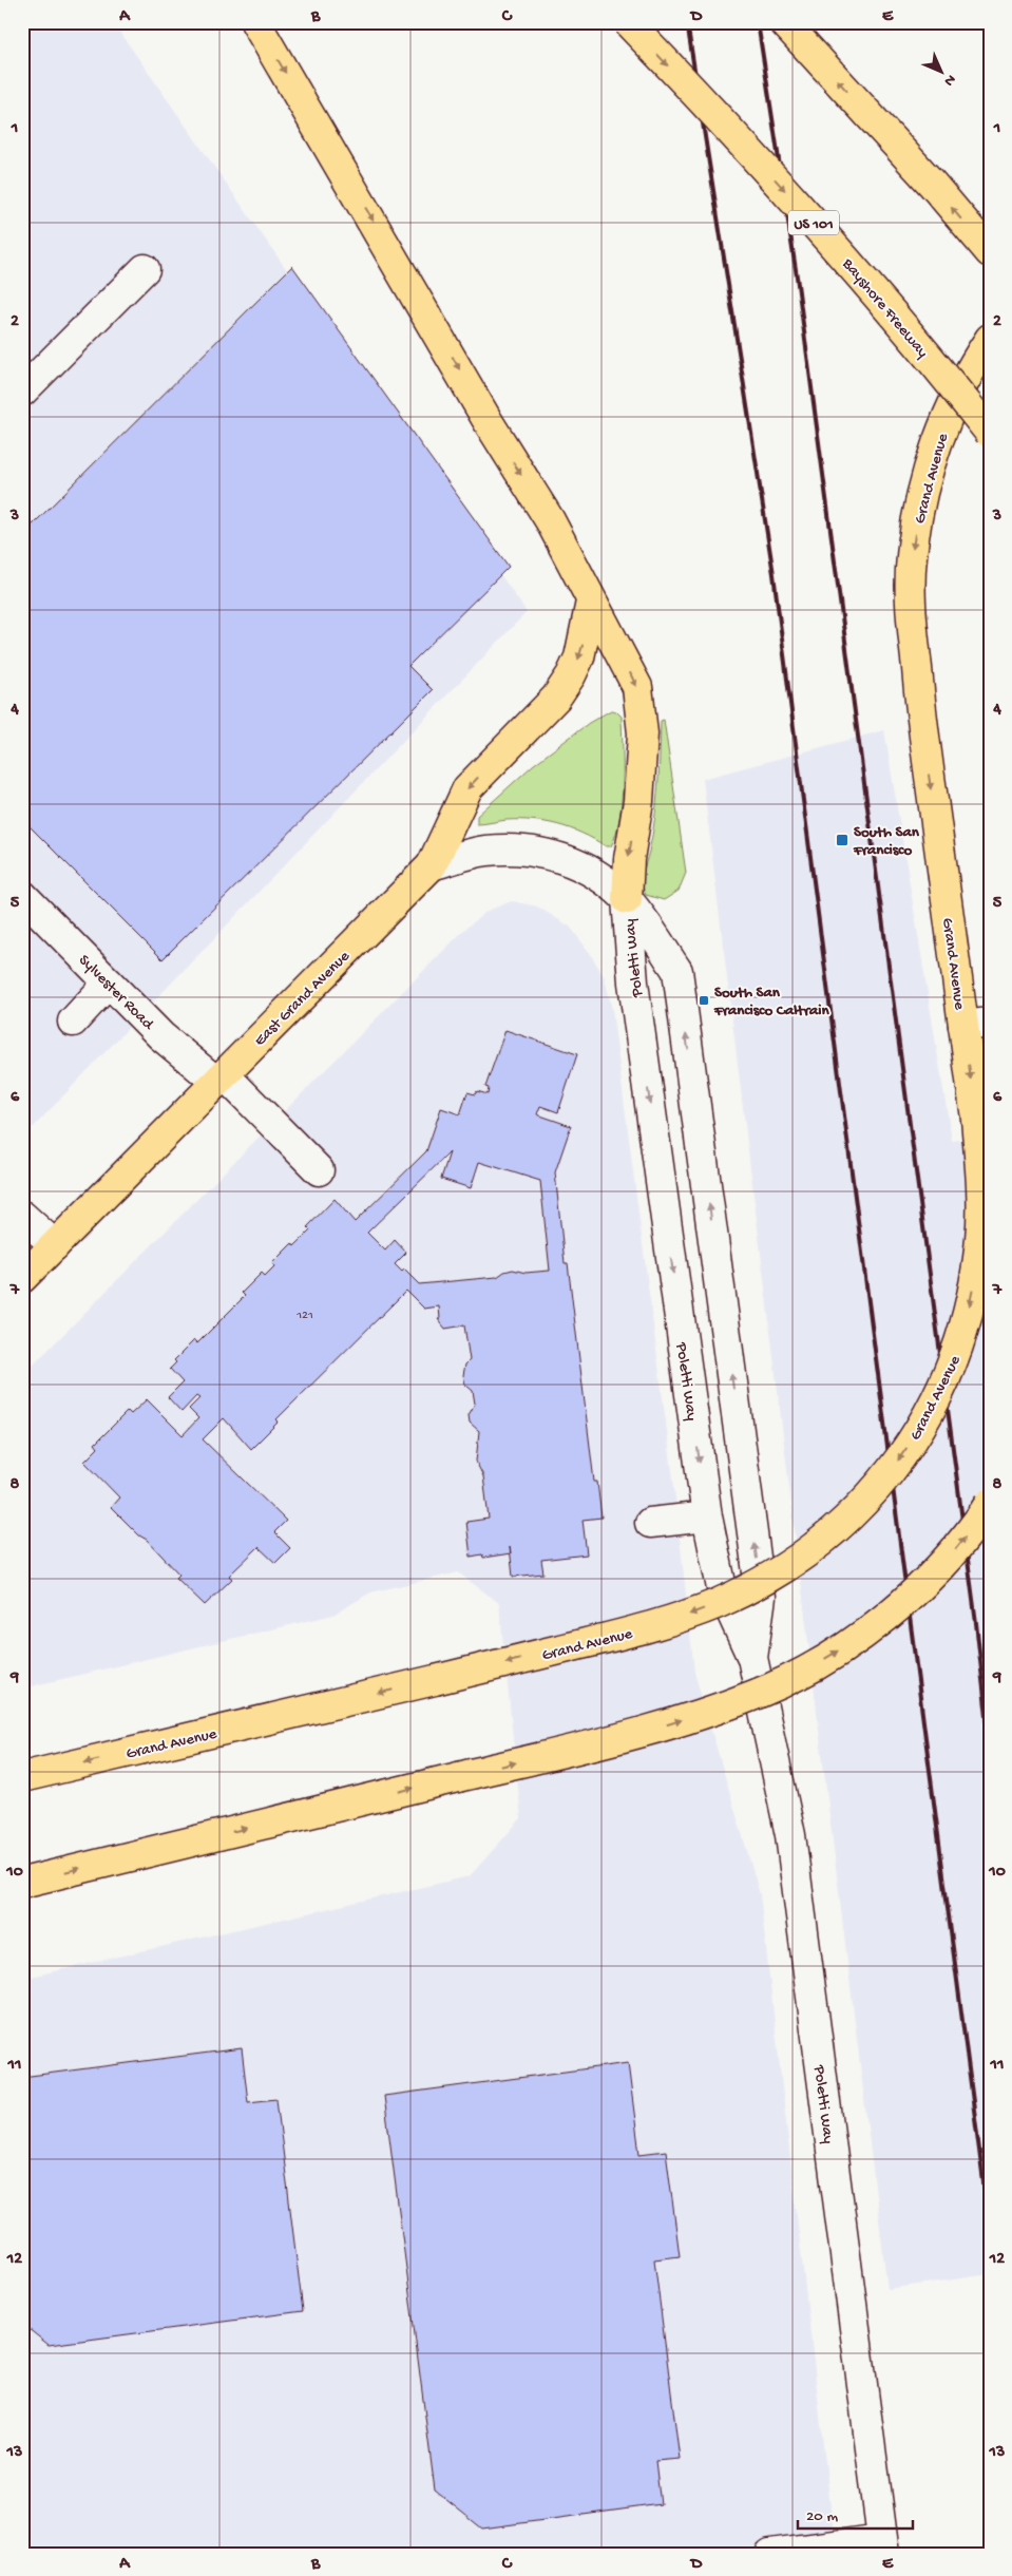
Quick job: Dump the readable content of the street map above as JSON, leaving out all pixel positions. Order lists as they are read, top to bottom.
{
  "streets": {
    "main road": [
      "US 101",
      "Bayshore Freeway",
      "Grand Avenue",
      "East Grand Avenue"
    ],
    "street": ["Poletti Way", "Sylvester Road"]
  },
  "crossings": [
    ["Poletti Way", "East Grand Avenue"],
    ["Sylvester Road", "East Grand Avenue"]
  ],
  "one_way": ["Grand Avenue"],
  "places": {
    "transit": ["South San Francisco", "South San Francisco Caltrain"]
  },
  "house_numbers": ["121"],
  "scale_bar": "20 m",
  "north": "bottom right",
  "grid": {
    "columns": [
      "A",
      "B",
      "C",
      "D",
      "E"
    ],
    "rows": [
      "1",
      "2",
      "3",
      "4",
      "5",
      "6",
      "7",
      "8",
      "9",
      "10",
      "11",
      "12",
      "13"
    ]
  }
}
